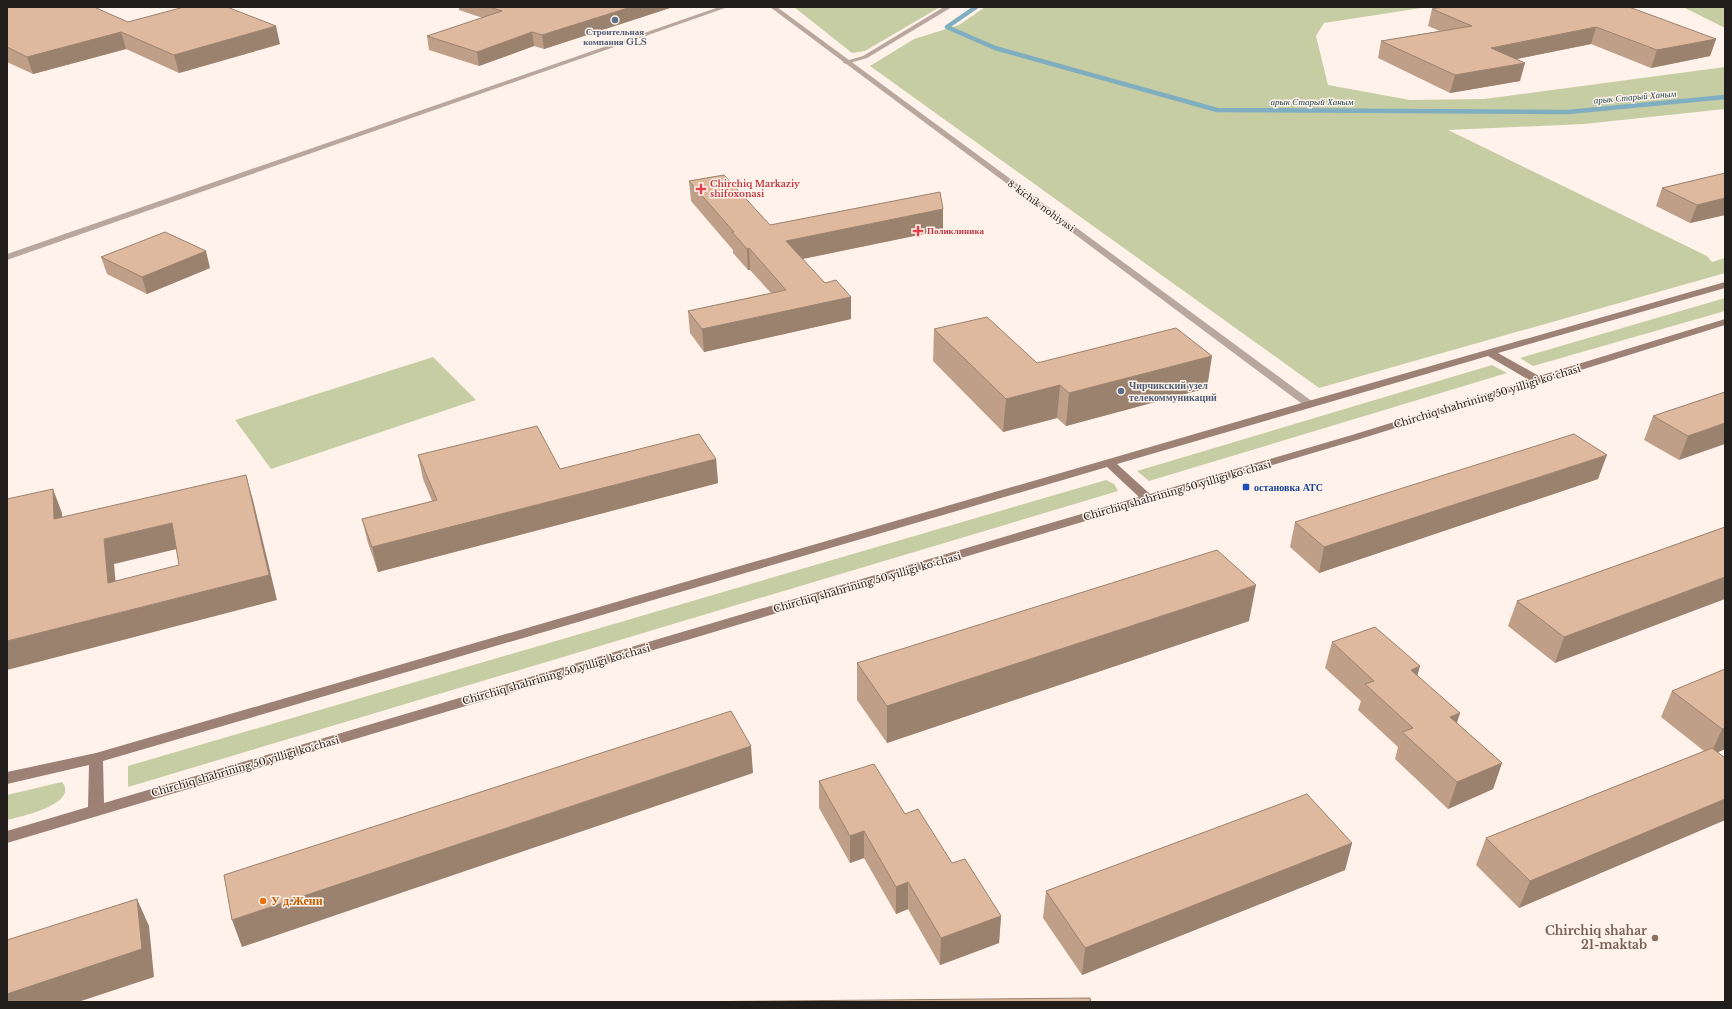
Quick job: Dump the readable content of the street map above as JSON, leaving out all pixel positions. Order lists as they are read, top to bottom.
{
  "streets": {
    "main road": ["Chirchiq shahrining 50 yilligi koʻchasi"],
    "street": ["8-kichik nohiyasi"]
  },
  "water": ["арык Старый Ханым"],
  "places": {
    "other": [
      "Строительная компания GLS",
      "Чирчикский узел телекоммуникаций",
      "У д.Жени",
      "Chirchiq shahar 21-maktab"
    ],
    "health": ["Chirchiq Markaziy shifoxonasi", "Поликлиника"],
    "transit": ["остановка АТС"]
  }
}
